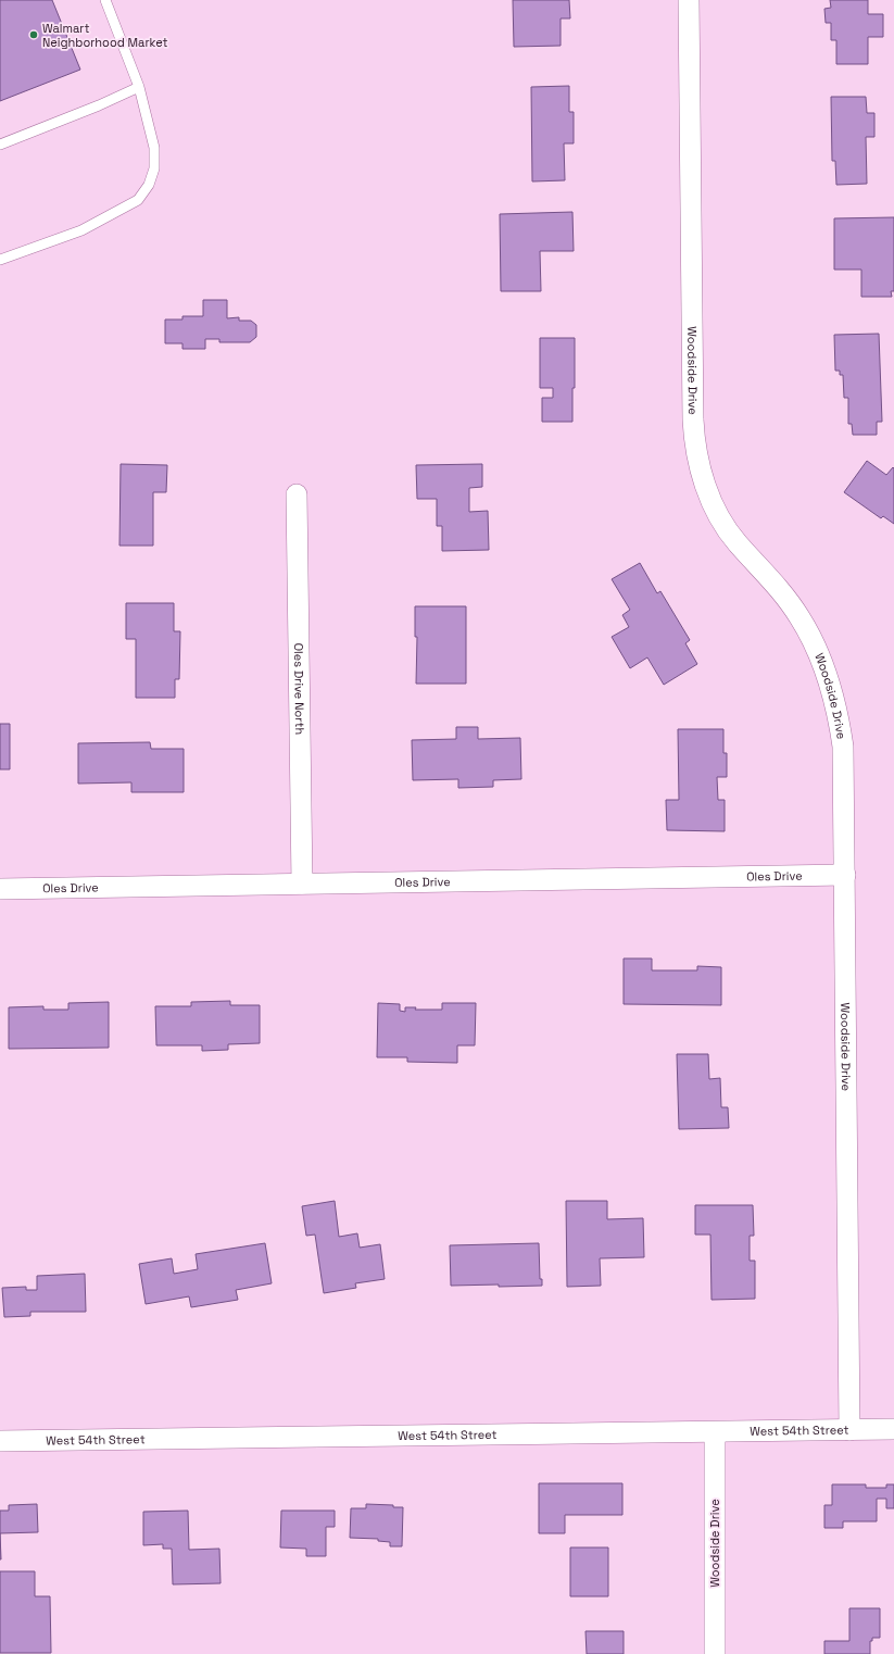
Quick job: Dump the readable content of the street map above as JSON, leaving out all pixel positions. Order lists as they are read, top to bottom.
{
  "streets": {
    "street": [
      "Woodside Drive",
      "Oles Drive North",
      "Oles Drive",
      "West 54th Street"
    ]
  },
  "crossings": [
    ["Woodside Drive", "Oles Drive"],
    ["Woodside Drive", "West 54th Street"],
    ["Oles Drive North", "Oles Drive"]
  ],
  "places": ["Walmart Neighborhood Market"]
}
